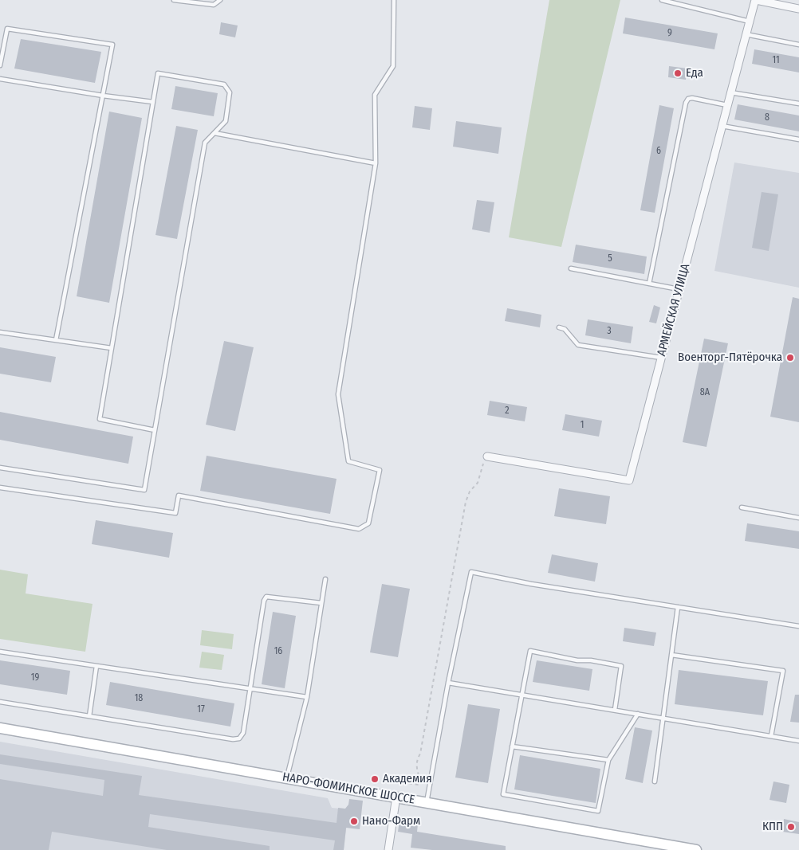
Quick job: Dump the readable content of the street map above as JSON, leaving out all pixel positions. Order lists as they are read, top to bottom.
{
  "streets": {
    "main road": ["НАРО-ФОМИНСКОЕ ШОССЕ"],
    "street": ["АРМЕЙСКАЯ УЛИЦА"]
  },
  "places": [
    "Еда",
    "Военторг-Пятёрочка",
    "Академия",
    "Нано-Фарм",
    "КПП"
  ],
  "house_numbers": [
    "9",
    "11",
    "8",
    "6",
    "5",
    "3",
    "8А",
    "2",
    "1",
    "16",
    "19",
    "18",
    "17"
  ]
}
